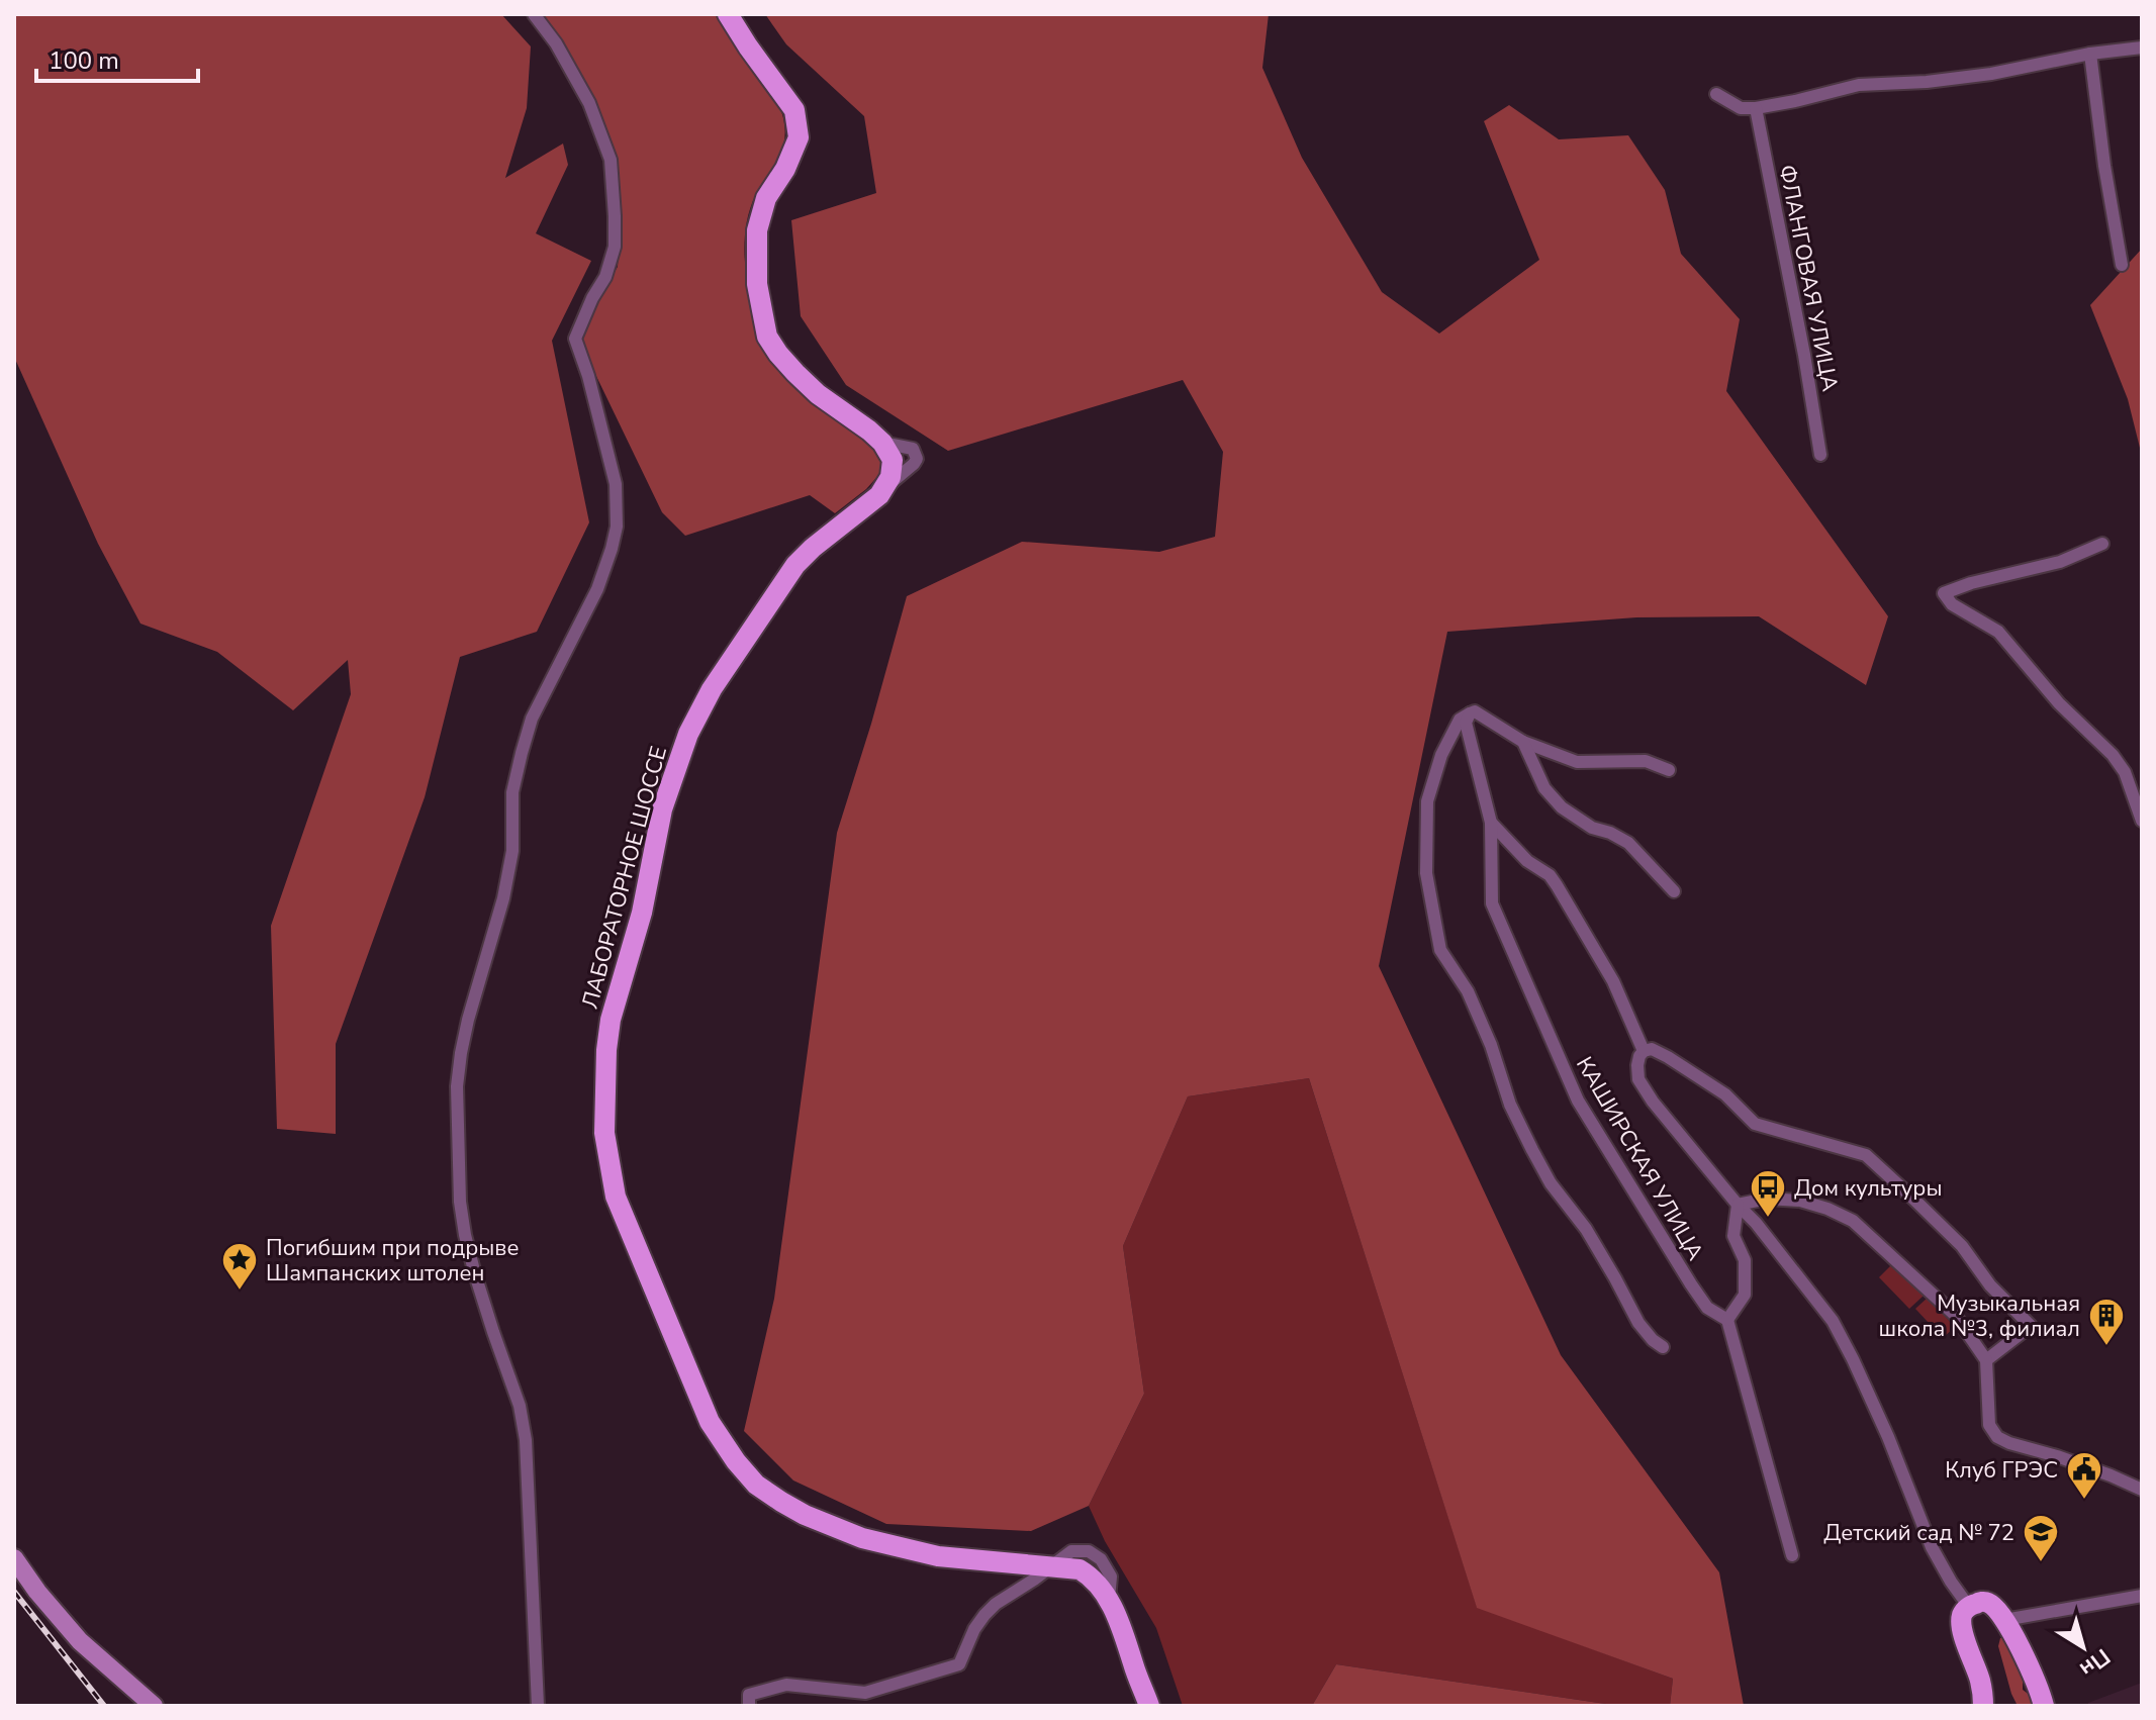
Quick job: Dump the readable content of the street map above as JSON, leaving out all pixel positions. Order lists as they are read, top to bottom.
{
  "streets": {
    "main road": ["ЛАБОРАТОРНОЕ ШОССЕ"],
    "street": ["ФЛАНГОВАЯ УЛИЦА", "КАШИРСКАЯ УЛИЦА"]
  },
  "places": {
    "bus stop": ["Дом культуры"],
    "place": ["Погибшим при подрыве Шампанских штолен"],
    "building": ["Музыкальная школа №3, филиал"],
    "public building": ["Клуб ГРЭС"],
    "school or university": ["Детский сад № 72"]
  },
  "scale_bar": "100 m",
  "north": "bottom right"
}
